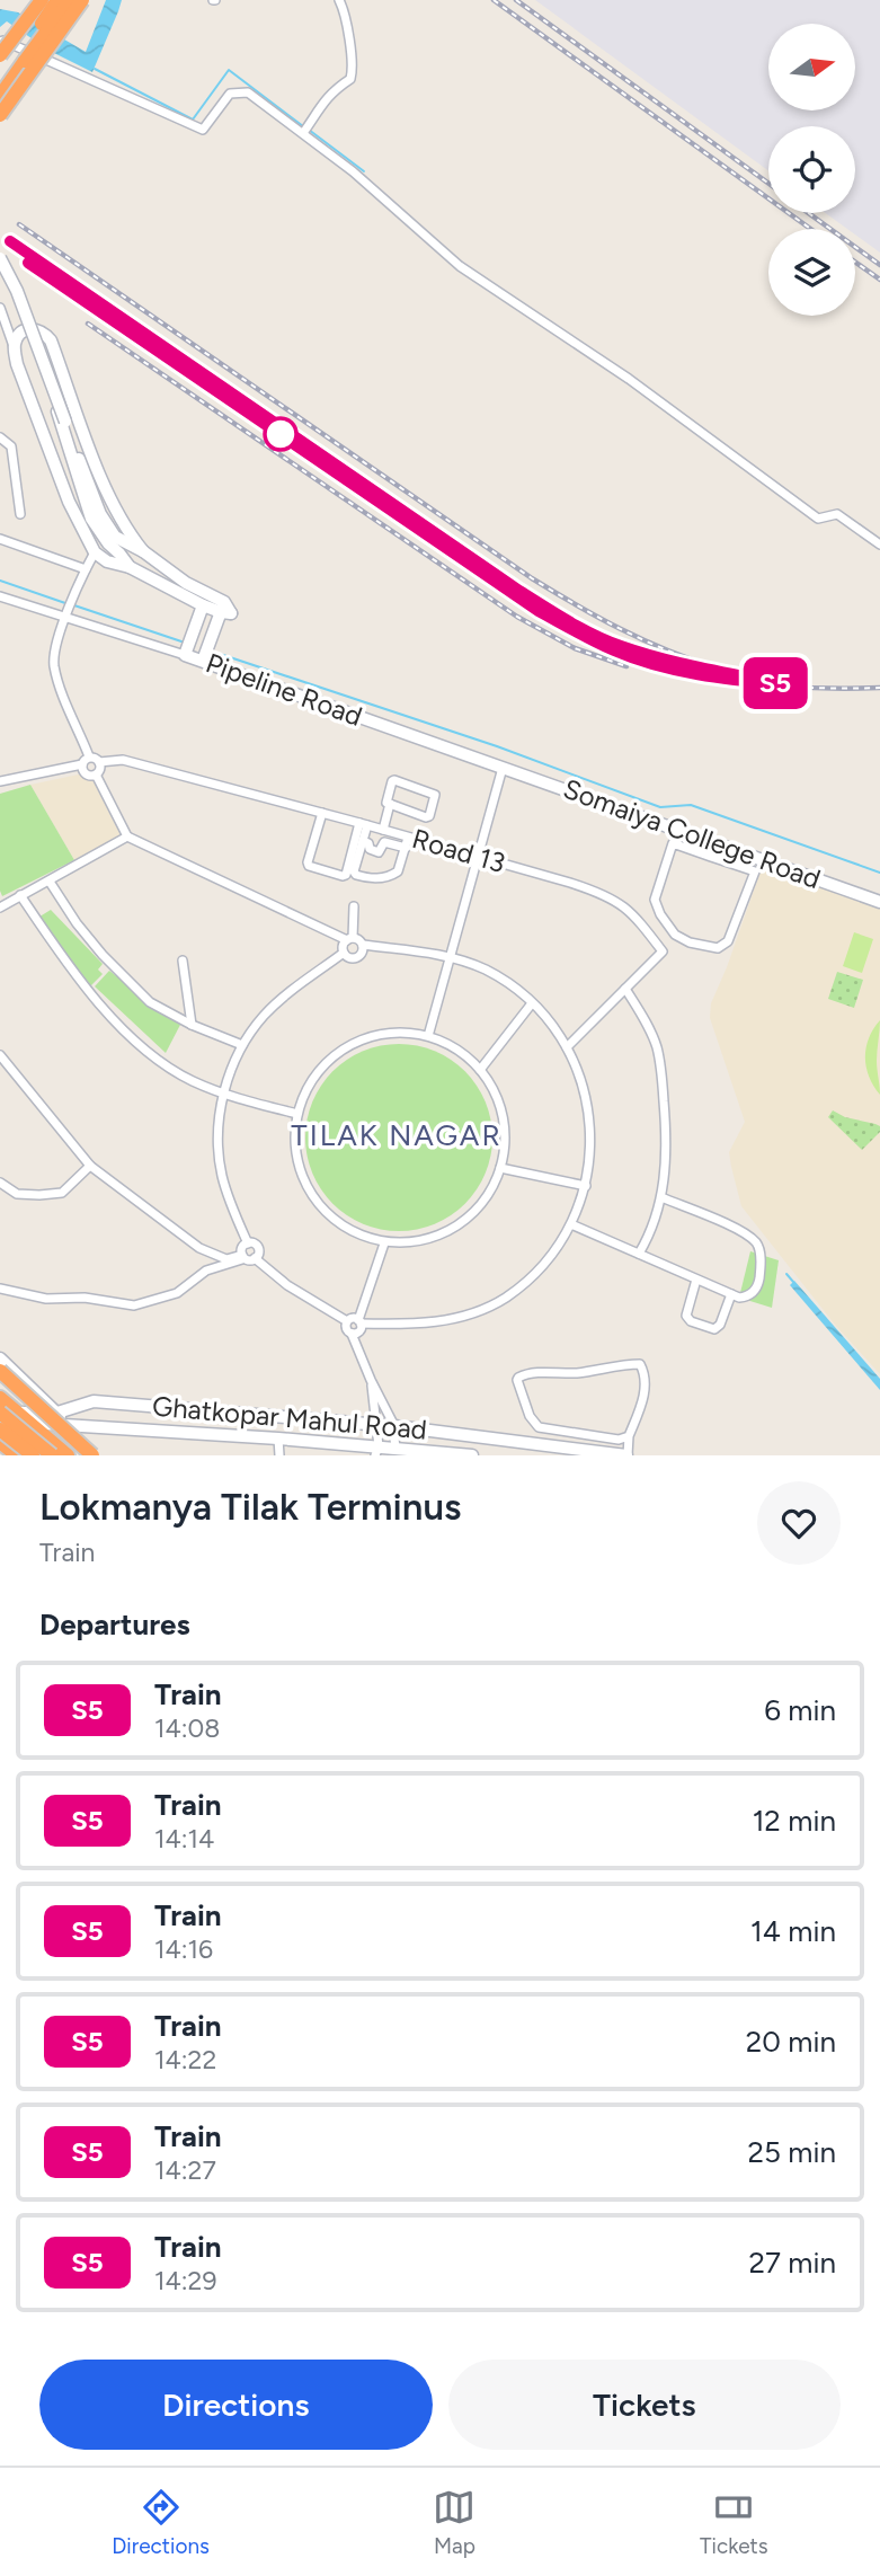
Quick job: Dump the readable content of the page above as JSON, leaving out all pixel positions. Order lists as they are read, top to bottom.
{
  "streets": {
    "street": [
      "Pipeline Road",
      "Somaiya College Road",
      "Road 13",
      "Ghatkopar Mahul Road"
    ]
  },
  "crossings": [
    ["Pipeline Road", "Somaiya College Road"]
  ],
  "districts": ["TILAK NAGAR"],
  "north": "right",
  "page": {
    "on_map": "S5",
    "heading": [
      ["Lokmanya Tilak Terminus", "Train"],
      "Departures"
    ],
    "list": [
      {
        "mark": "S5",
        "name": "Train",
        "note": "14:08",
        "value": "6 min"
      },
      {
        "mark": "S5",
        "name": "Train",
        "note": "14:14",
        "value": "12 min"
      },
      {
        "mark": "S5",
        "name": "Train",
        "note": "14:16",
        "value": "14 min"
      },
      {
        "mark": "S5",
        "name": "Train",
        "note": "14:22",
        "value": "20 min"
      },
      {
        "mark": "S5",
        "name": "Train",
        "note": "14:27",
        "value": "25 min"
      },
      {
        "mark": "S5",
        "name": "Train",
        "note": "14:29",
        "value": "27 min"
      }
    ],
    "buttons": ["Directions", "Tickets"],
    "tabs": ["Directions", "Map", "Tickets"]
  }
}
